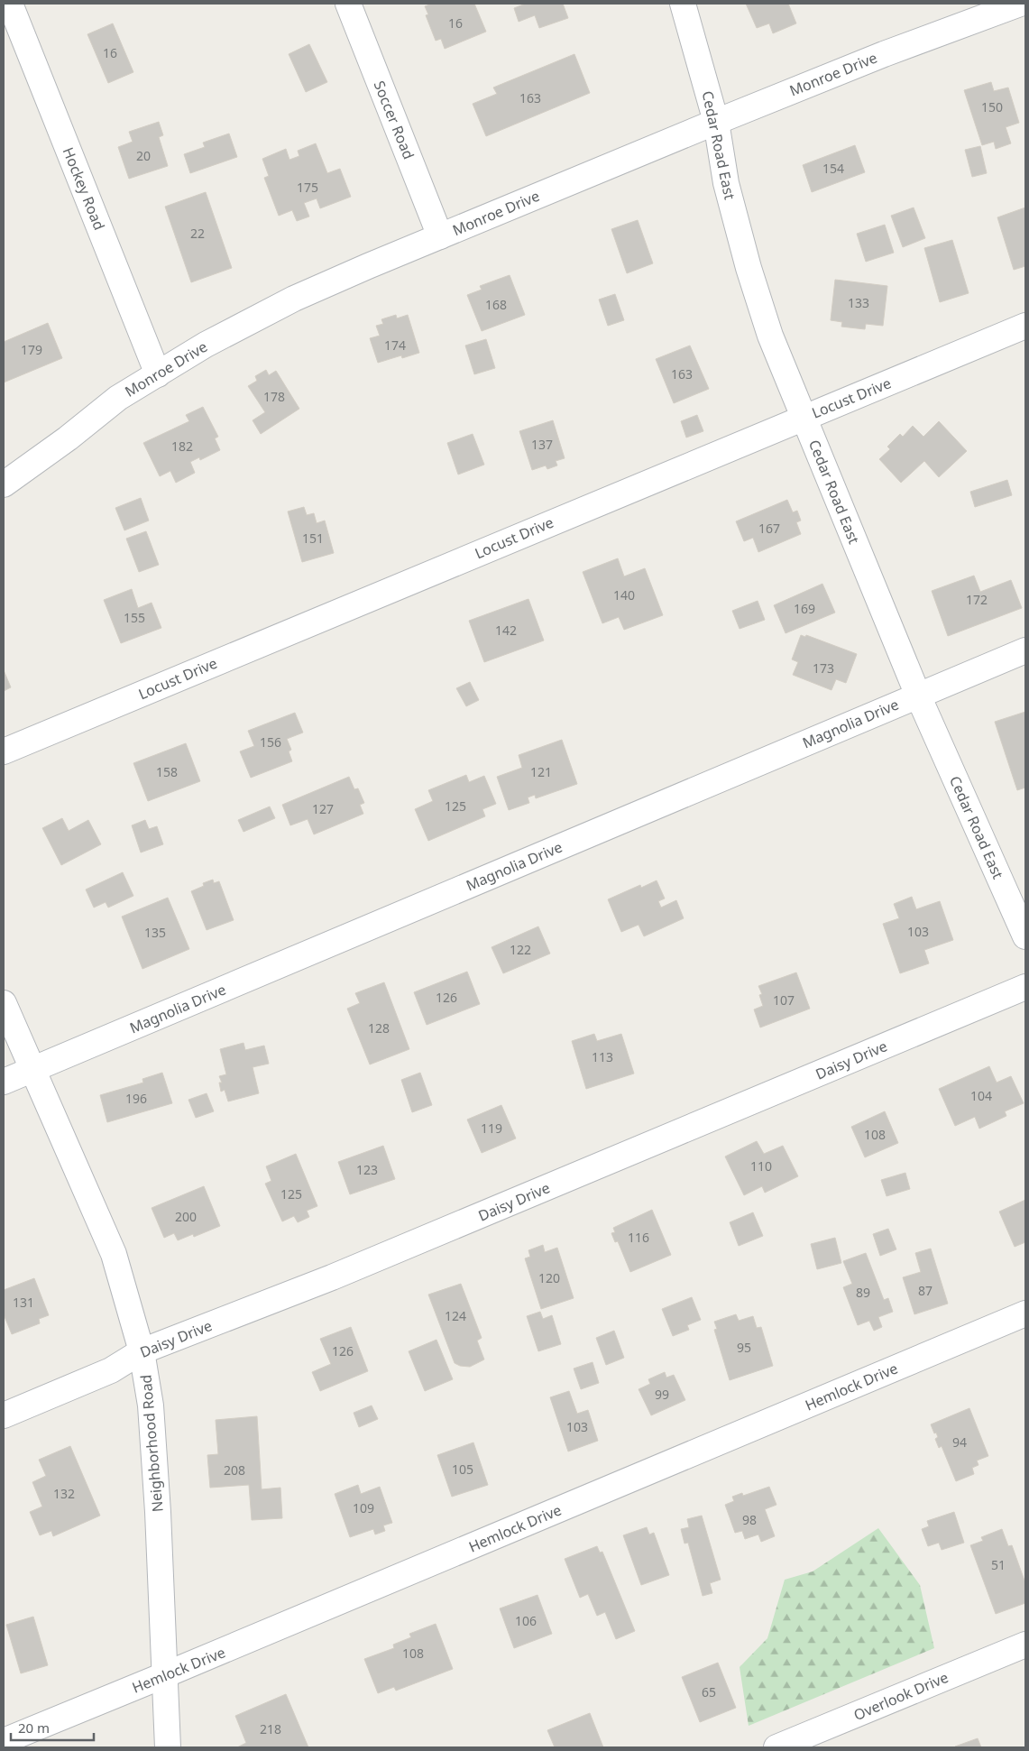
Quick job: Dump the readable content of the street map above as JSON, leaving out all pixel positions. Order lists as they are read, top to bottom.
{
  "streets": {
    "street": [
      "Monroe Drive",
      "Soccer Road",
      "Cedar Road East",
      "Hockey Road",
      "Locust Drive",
      "Magnolia Drive",
      "Daisy Drive",
      "Hemlock Drive",
      "Neighborhood Road",
      "Overlook Drive"
    ]
  },
  "crossings": [
    ["Monroe Drive", "Soccer Road"],
    ["Monroe Drive", "Cedar Road East"],
    ["Monroe Drive", "Hockey Road"],
    ["Cedar Road East", "Locust Drive"],
    ["Cedar Road East", "Magnolia Drive"],
    ["Magnolia Drive", "Neighborhood Road"],
    ["Daisy Drive", "Neighborhood Road"],
    ["Hemlock Drive", "Neighborhood Road"]
  ],
  "house_numbers": [
    "16",
    "16",
    "163",
    "150",
    "20",
    "154",
    "175",
    "22",
    "133",
    "168",
    "174",
    "179",
    "163",
    "178",
    "137",
    "182",
    "167",
    "151",
    "140",
    "172",
    "169",
    "155",
    "142",
    "173",
    "156",
    "158",
    "121",
    "125",
    "127",
    "103",
    "135",
    "122",
    "126",
    "107",
    "128",
    "113",
    "104",
    "196",
    "119",
    "108",
    "110",
    "123",
    "125",
    "200",
    "116",
    "120",
    "87",
    "89",
    "131",
    "124",
    "95",
    "126",
    "99",
    "103",
    "94",
    "105",
    "208",
    "132",
    "109",
    "98",
    "51",
    "106",
    "108",
    "65",
    "218"
  ],
  "scale_bar": "20 m"
}
